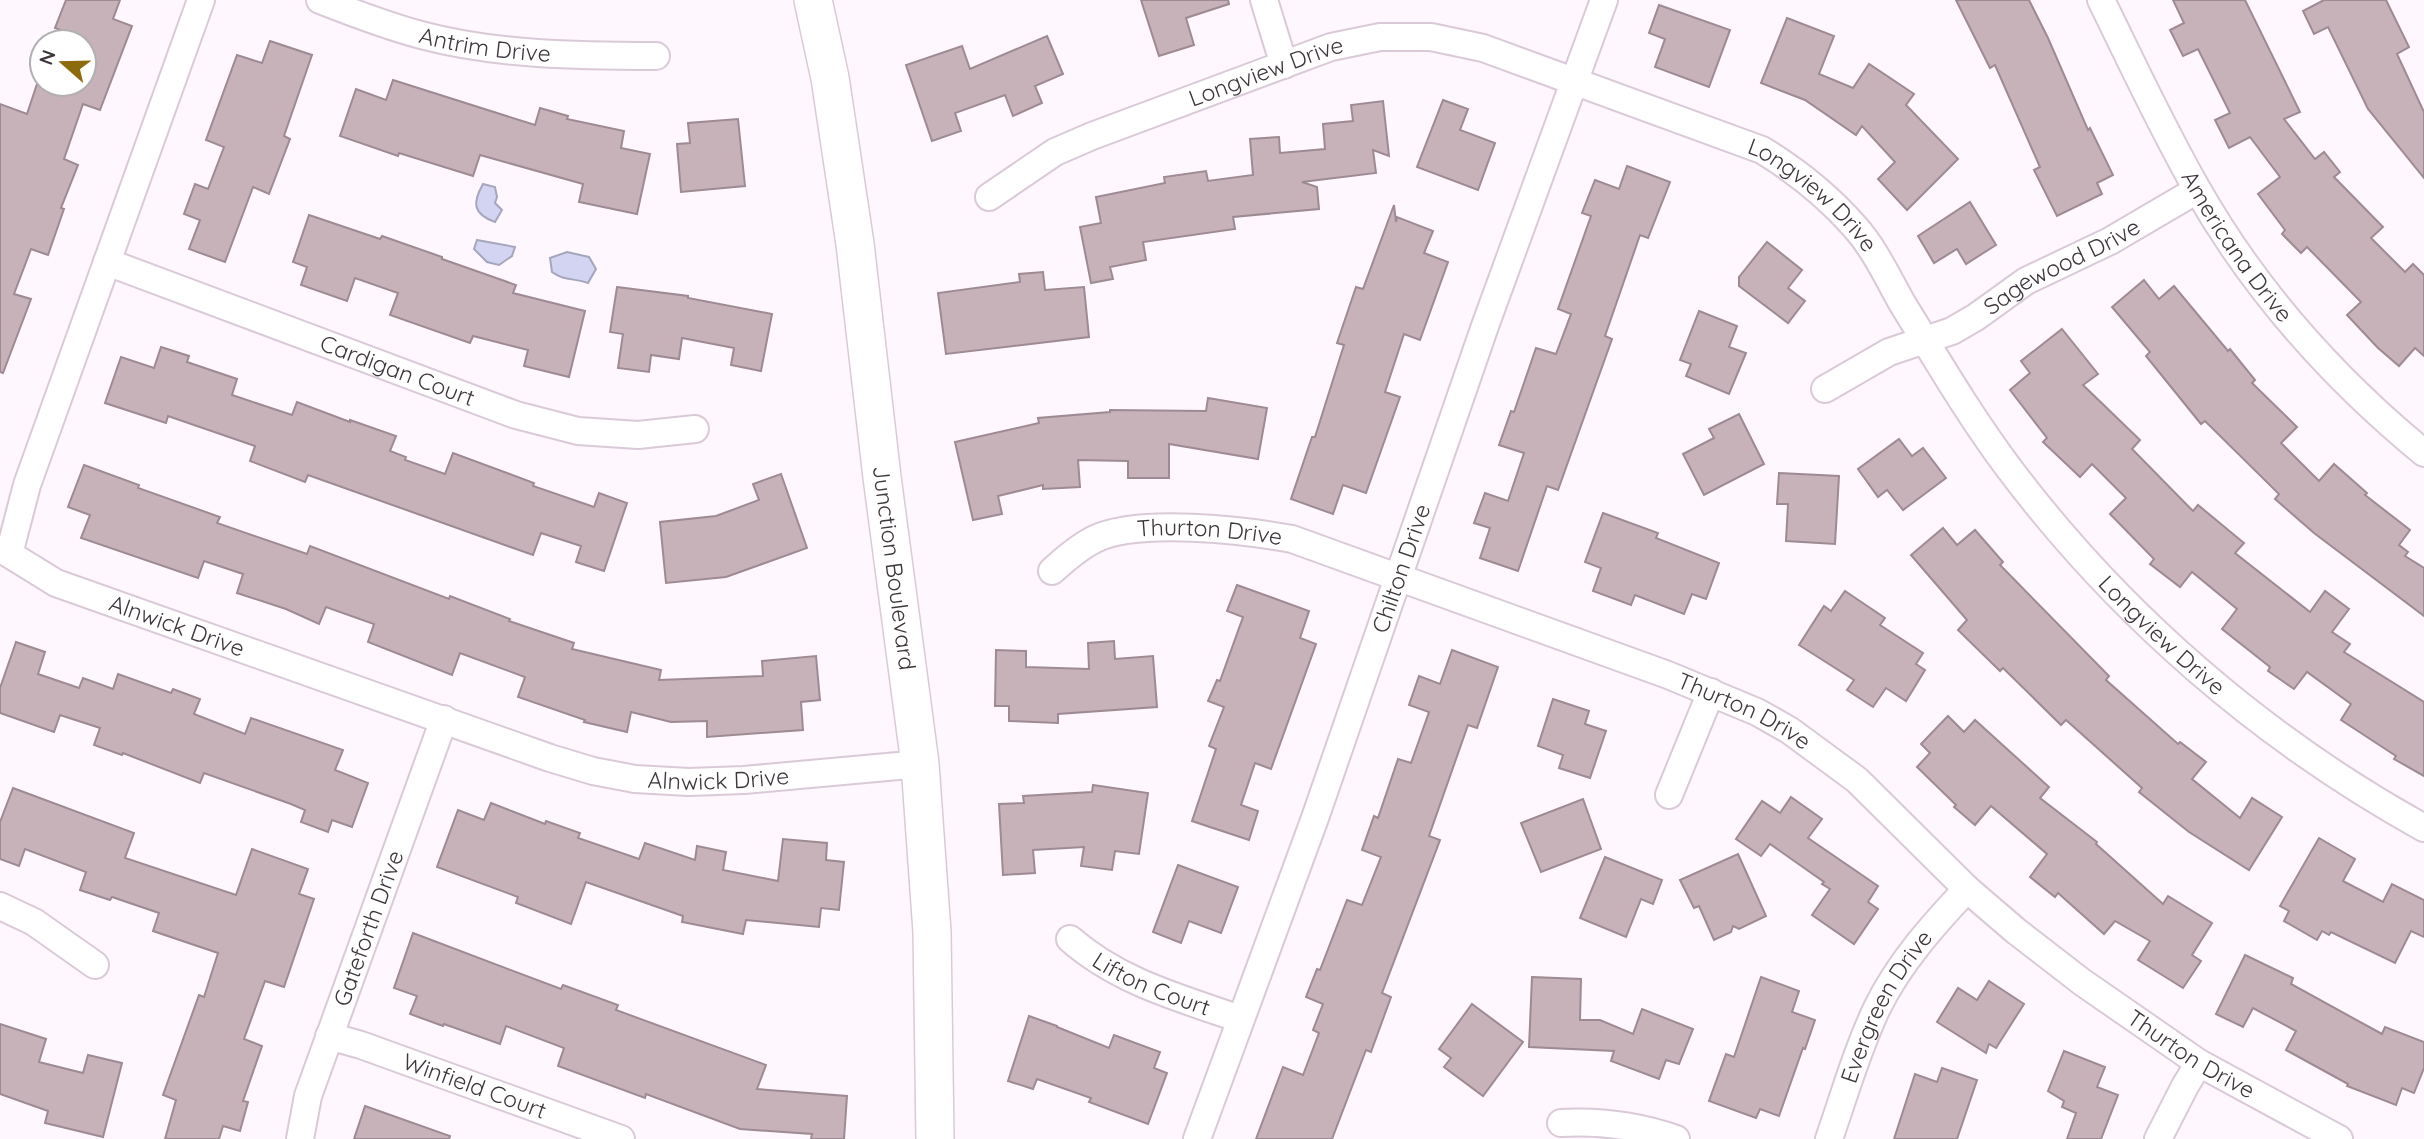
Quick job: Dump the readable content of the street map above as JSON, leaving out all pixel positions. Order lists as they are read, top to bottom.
{
  "streets": {
    "main road": ["Junction Boulevard"],
    "street": [
      "Antrim Drive",
      "Longview Drive",
      "Americana Drive",
      "Sagewood Drive",
      "Cardigan Court",
      "Thurton Drive",
      "Chilton Drive",
      "Alnwick Drive",
      "Gateforth Drive",
      "Lifton Court",
      "Evergreen Drive",
      "Winfield Court"
    ]
  },
  "crossings": [
    ["Longview Drive", "Sagewood Drive"],
    ["Longview Drive", "Chilton Drive"],
    ["Americana Drive", "Sagewood Drive"],
    ["Cardigan Court", "Alnwick Drive"],
    ["Thurton Drive", "Chilton Drive"],
    ["Thurton Drive", "Evergreen Drive"],
    ["Junction Boulevard", "Alnwick Drive"],
    ["Chilton Drive", "Lifton Court"],
    ["Alnwick Drive", "Gateforth Drive"],
    ["Gateforth Drive", "Winfield Court"]
  ],
  "north": "left"
}
